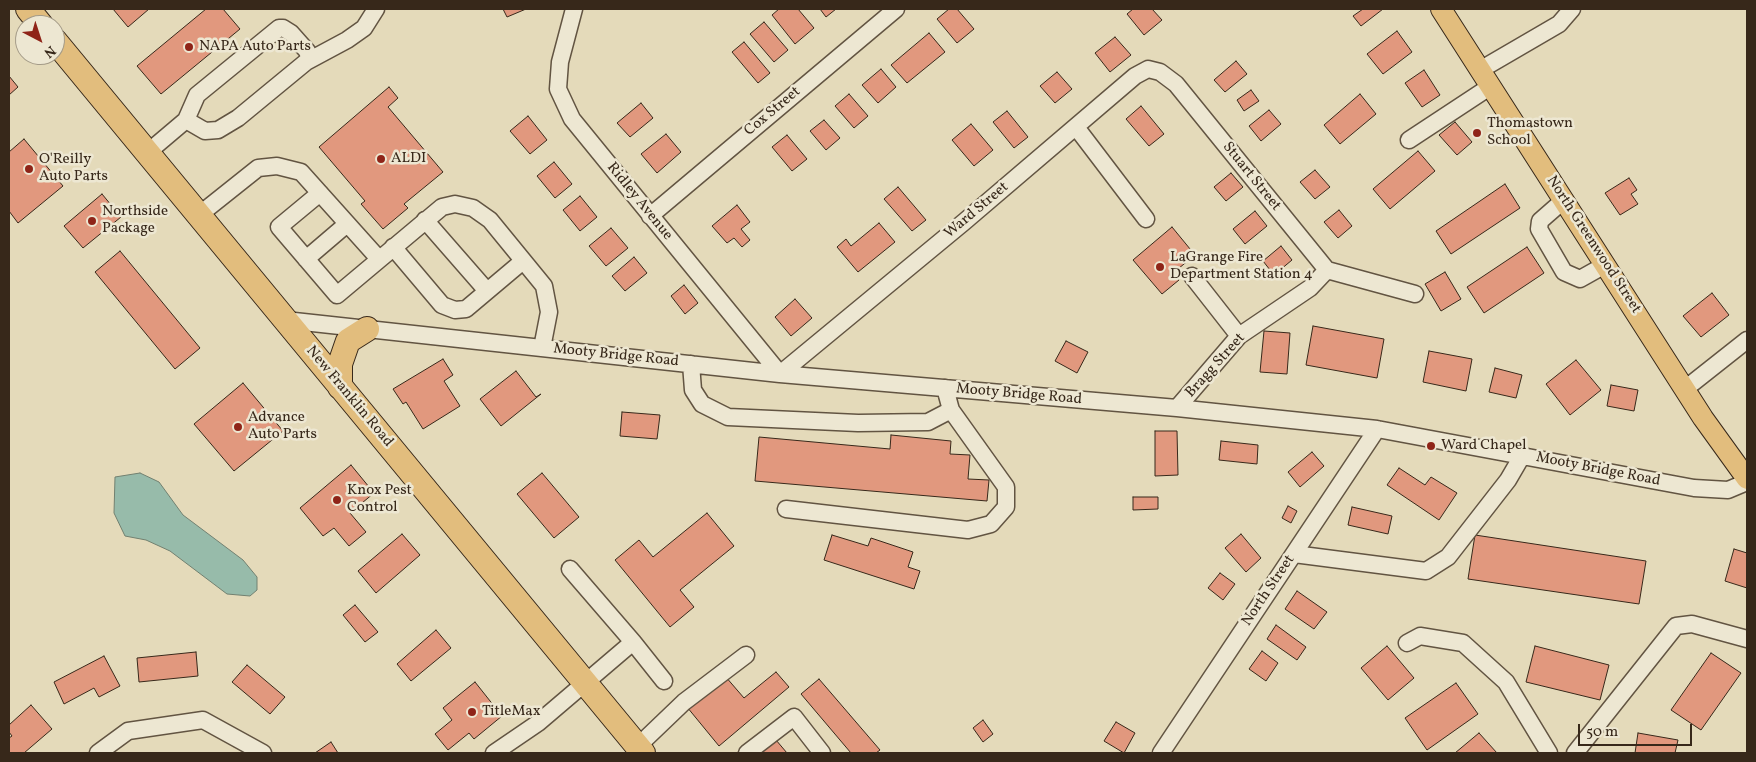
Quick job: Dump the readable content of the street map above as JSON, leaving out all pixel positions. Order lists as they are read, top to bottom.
{
  "streets": {
    "highway": ["New Franklin Road"],
    "main road": ["North Greenwood Street"],
    "street": [
      "Cox Street",
      "Stuart Street",
      "Ridley Avenue",
      "Ward Street",
      "Mooty Bridge Road",
      "Bragg Street",
      "North Street"
    ]
  },
  "crossings": [
    ["Cox Street", "Ridley Avenue"],
    ["Stuart Street", "Ward Street"],
    ["Stuart Street", "Bragg Street"],
    ["Ridley Avenue", "Ward Street"],
    ["Ridley Avenue", "Mooty Bridge Road"],
    ["Ward Street", "Mooty Bridge Road"],
    ["North Greenwood Street", "Mooty Bridge Road"],
    ["Mooty Bridge Road", "Bragg Street"],
    ["Mooty Bridge Road", "New Franklin Road"],
    ["Mooty Bridge Road", "North Street"]
  ],
  "places": [
    "NAPA Auto Parts",
    "Thomastown School",
    "ALDI",
    "O'Reilly Auto Parts",
    "Northside Package",
    "LaGrange Fire Department Station 4",
    "Advance Auto Parts",
    "Ward Chapel",
    "Knox Pest Control",
    "TitleMax"
  ],
  "scale_bar": "50 m",
  "north": "bottom right"
}
